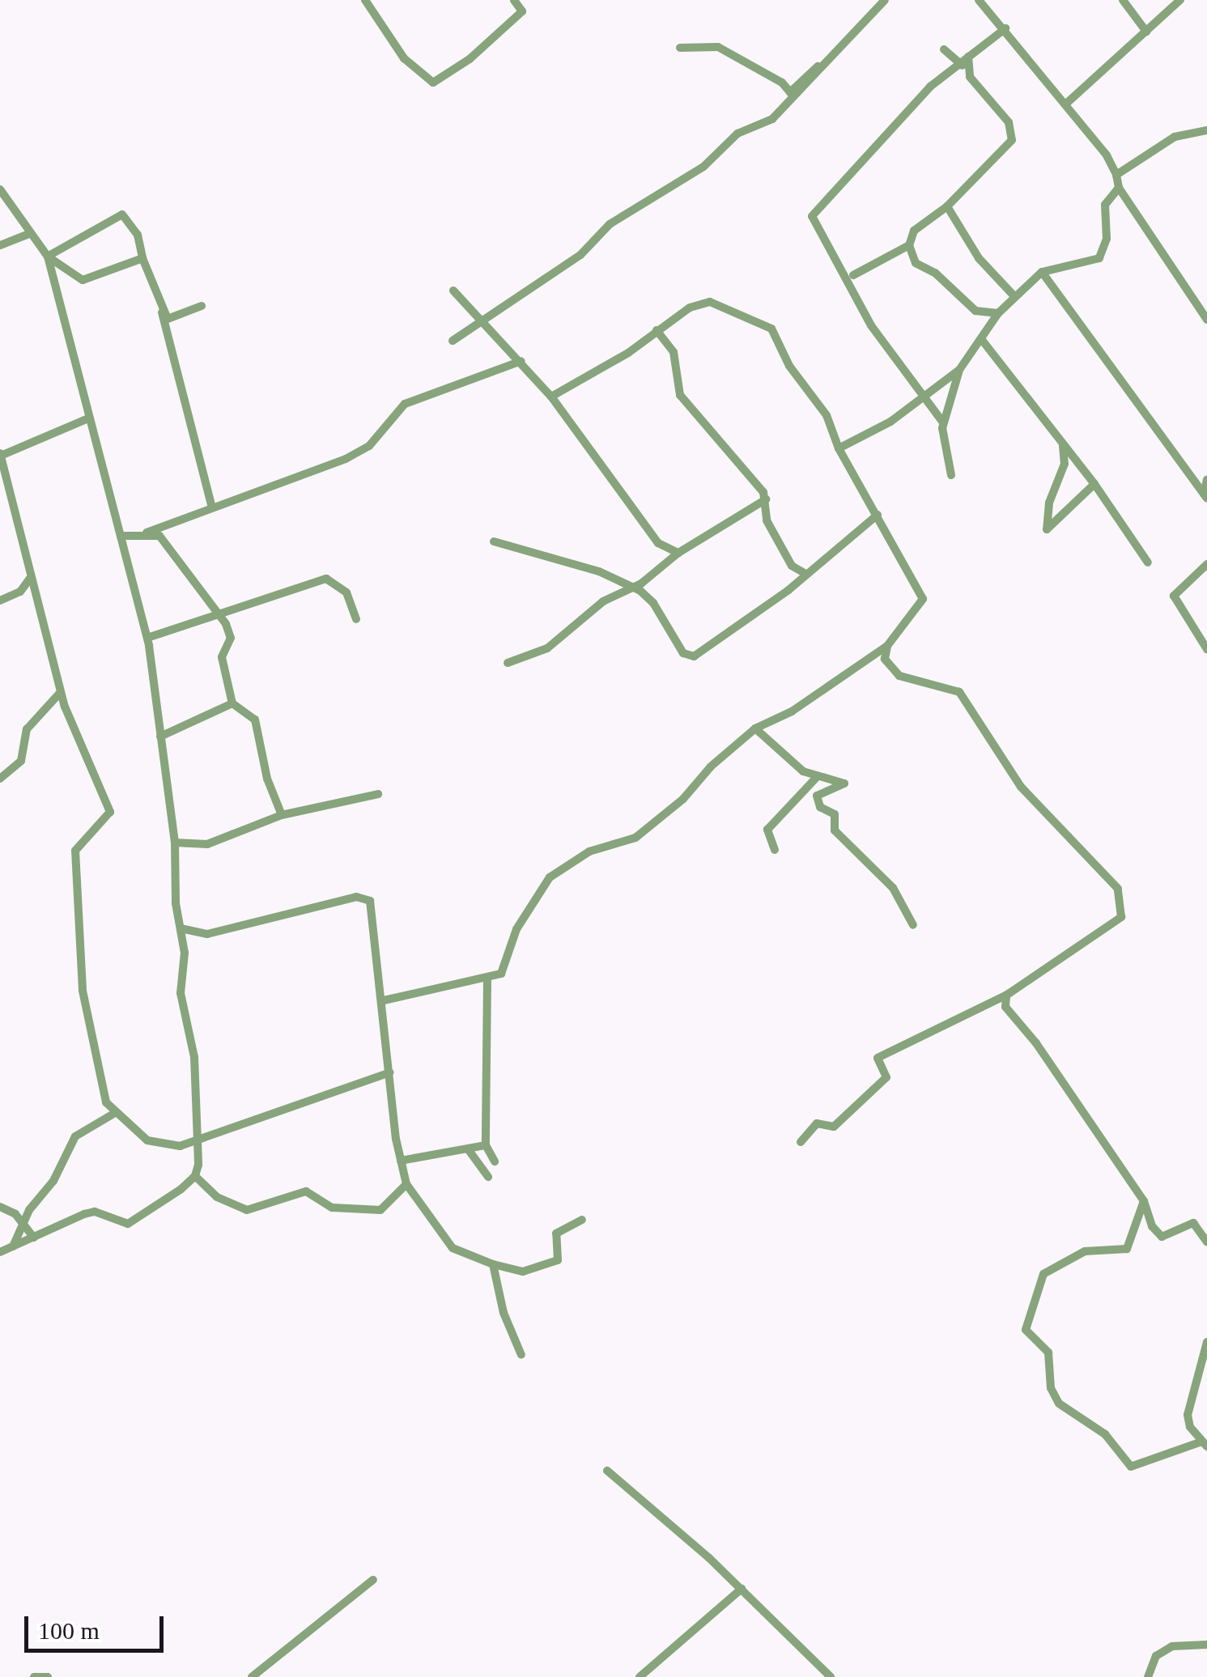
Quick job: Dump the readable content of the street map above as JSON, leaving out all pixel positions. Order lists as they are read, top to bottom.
{
  "scale_bar": "100 m"
}
